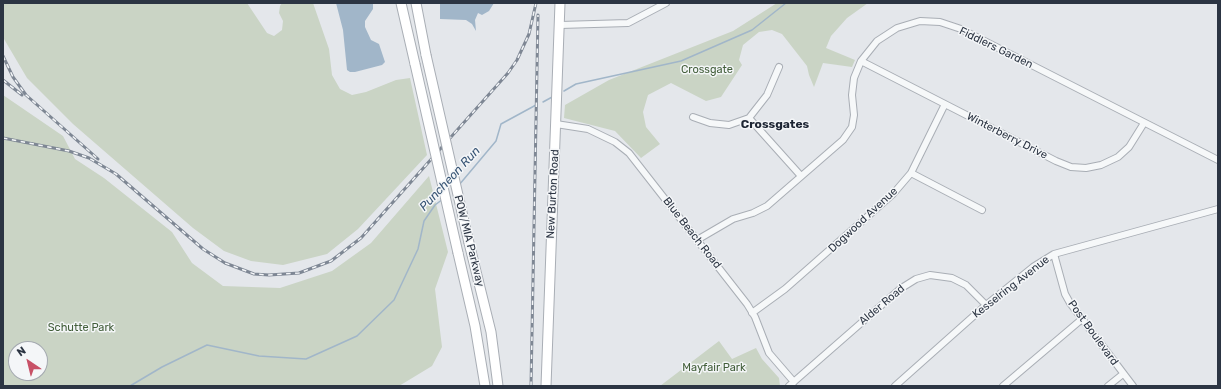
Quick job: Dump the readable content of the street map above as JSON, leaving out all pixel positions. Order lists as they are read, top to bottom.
{
  "streets": {
    "main road": ["New Burton Road", "POW/MIA Parkway"],
    "street": [
      "Fiddlers Garden",
      "Winterberry Drive",
      "Dogwood Avenue",
      "Blue Beach Road",
      "Kesselring Avenue",
      "Alder Road",
      "Post Boulevard"
    ]
  },
  "crossings": [
    ["Fiddlers Garden", "Winterberry Drive"],
    ["Fiddlers Garden", "Blue Beach Road"],
    ["Winterberry Drive", "Dogwood Avenue"],
    ["New Burton Road", "Blue Beach Road"],
    ["Dogwood Avenue", "Blue Beach Road"],
    ["Blue Beach Road", "Alder Road"],
    ["Kesselring Avenue", "Alder Road"],
    ["Kesselring Avenue", "Post Boulevard"]
  ],
  "districts": ["Crossgates"],
  "water": ["Puncheon Run"],
  "parks": ["Crossgate", "Schutte Park", "Mayfair Park"],
  "north": "top left"
}
